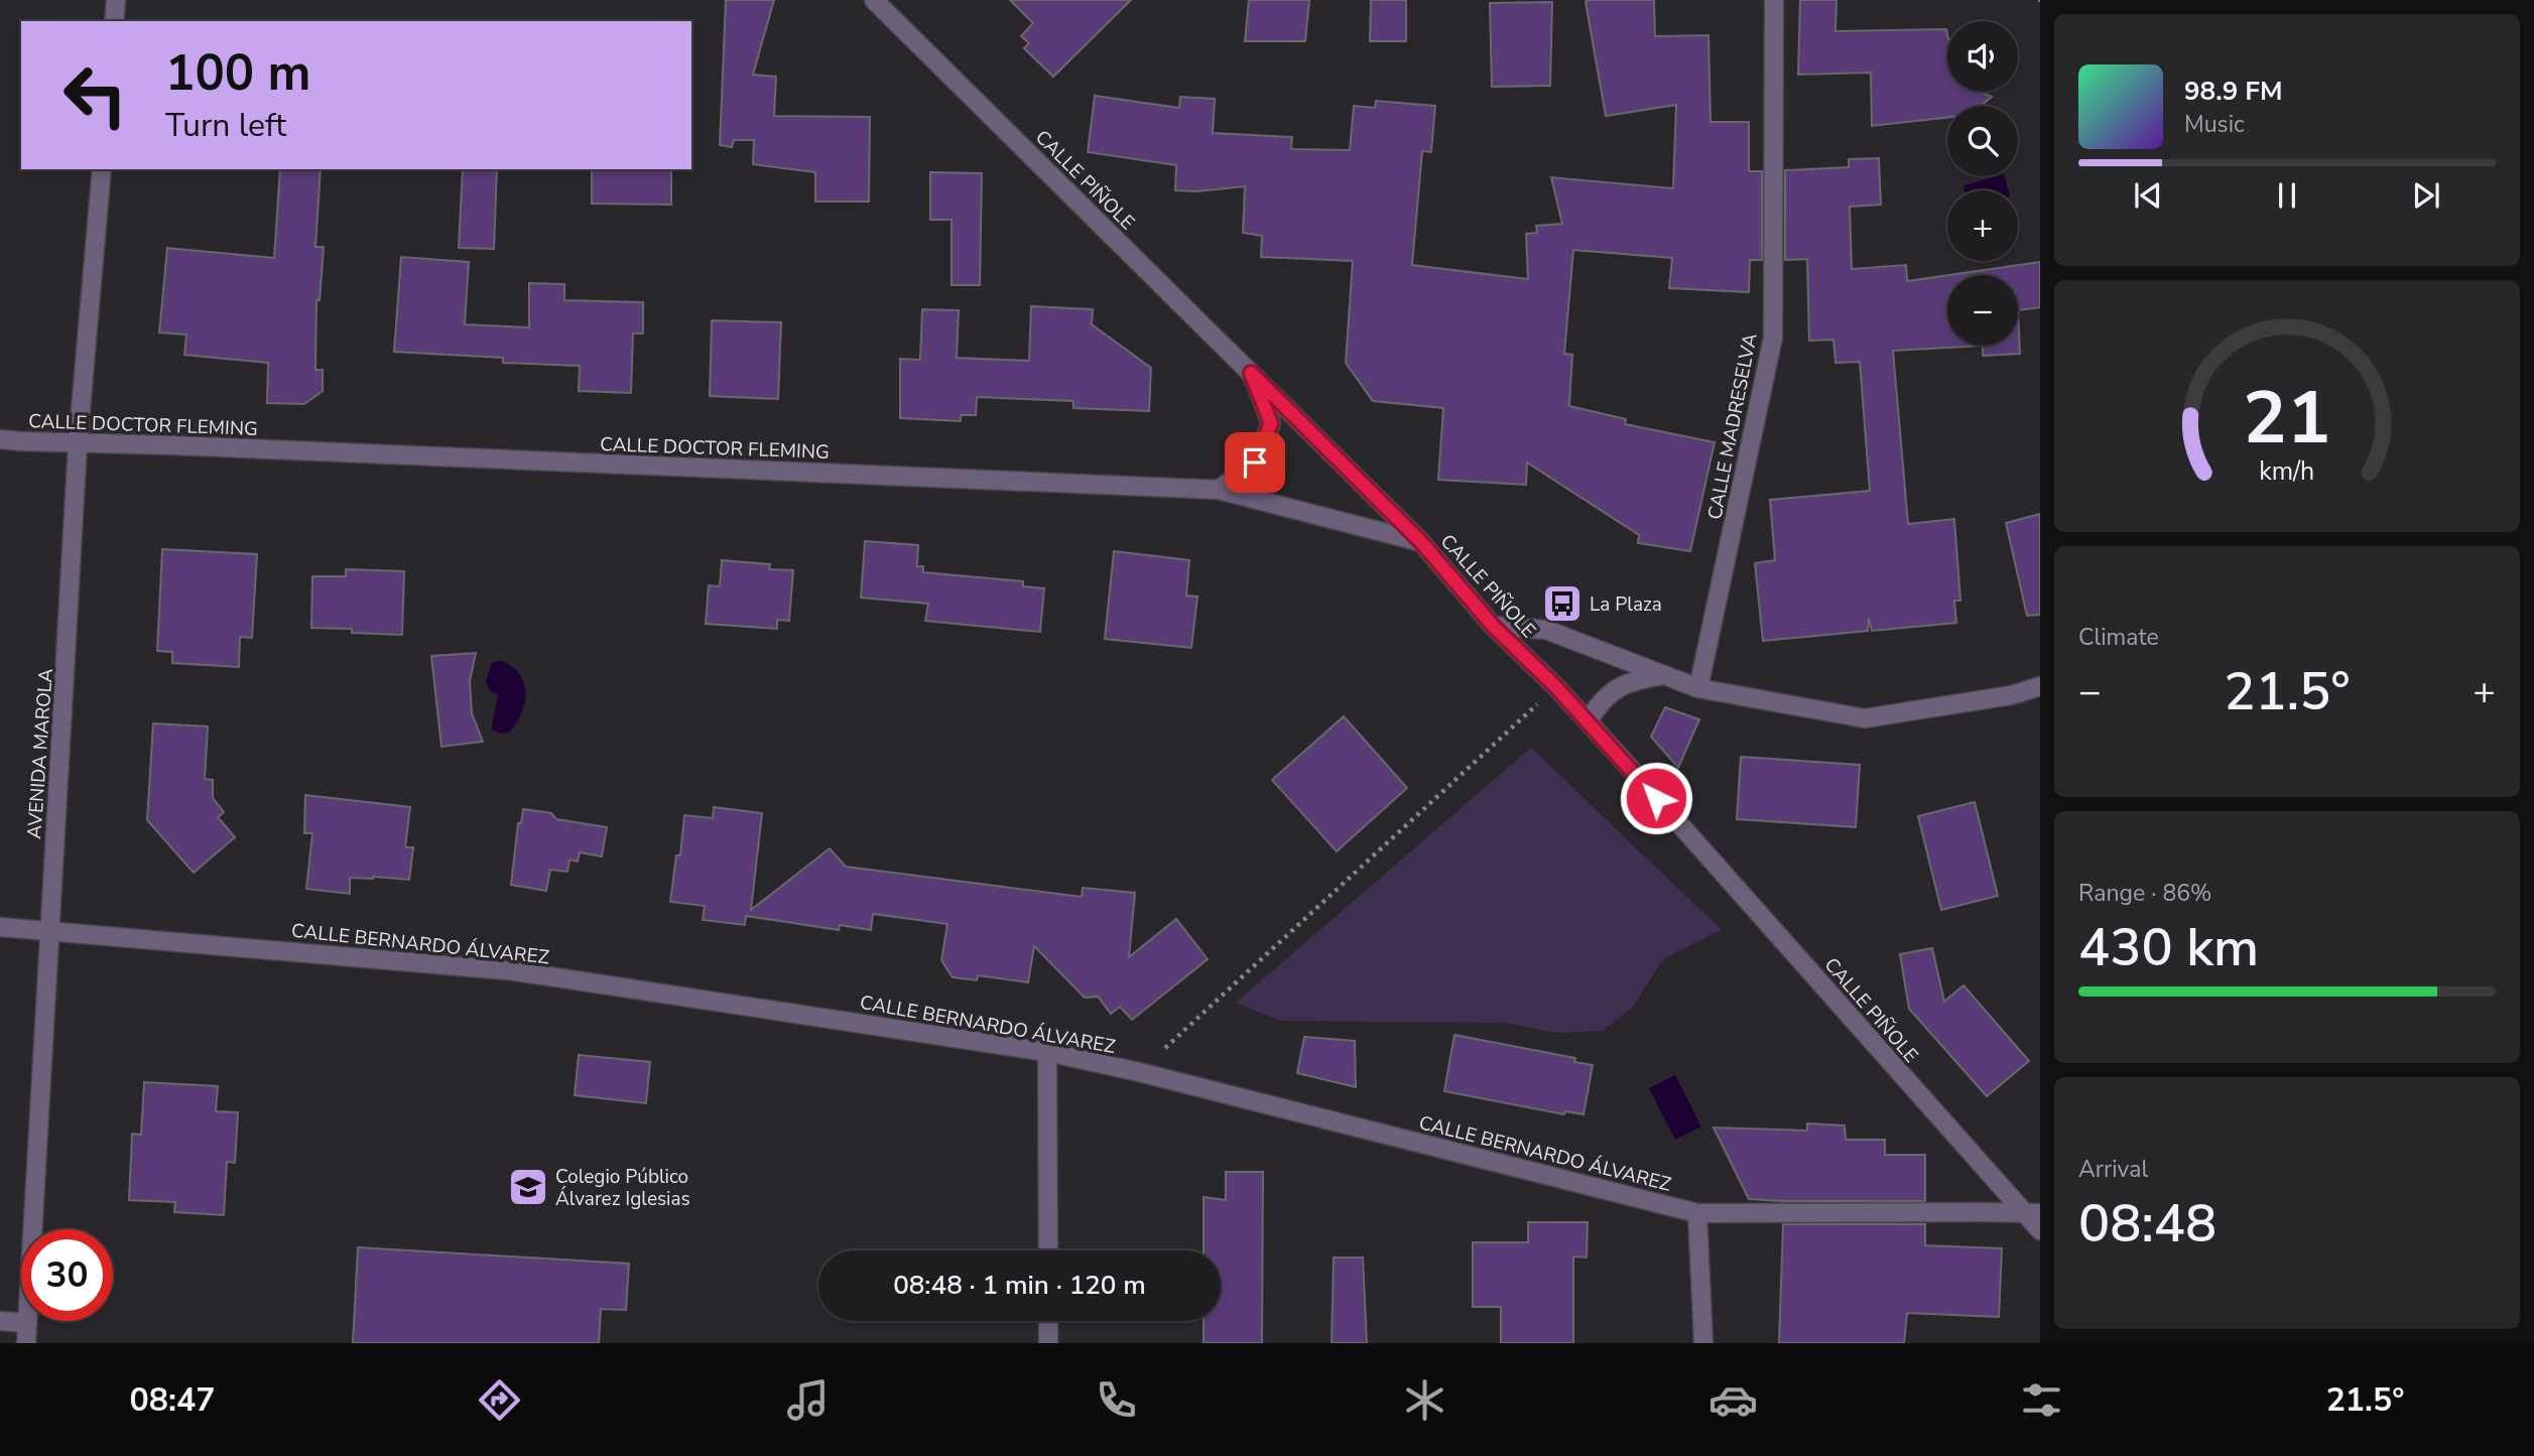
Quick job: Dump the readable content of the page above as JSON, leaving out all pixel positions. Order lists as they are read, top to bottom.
{
  "streets": {
    "street": [
      "CALLE PIÑOLE",
      "CALLE DOCTOR FLEMING",
      "CALLE MADRESELVA",
      "AVENIDA MAROLA",
      "CALLE BERNARDO ÁLVAREZ"
    ]
  },
  "crossings": [
    ["CALLE PIÑOLE", "CALLE DOCTOR FLEMING"],
    ["CALLE PIÑOLE", "CALLE BERNARDO ÁLVAREZ"],
    ["CALLE DOCTOR FLEMING", "AVENIDA MAROLA"],
    ["AVENIDA MAROLA", "CALLE BERNARDO ÁLVAREZ"]
  ],
  "places": {
    "bus stop": ["La Plaza"],
    "school or university": ["Colegio Público Álvarez Iglesias"]
  },
  "page": {
    "map_buttons": ["+", "−"],
    "turn": ["100 m", "Turn left"],
    "song": ["98.9 FM", "Music"],
    "tile": [
      "Climate",
      ["Range · 86%", "430 km"],
      ["Arrival", "08:48"]
    ],
    "heat": ["−", "21.5°", "+"],
    "limit": "30",
    "trip": "08:48 · 1 min · 120 m",
    "tabs": ["08:47", "21.5°"],
    "gauge": ["21", "km/h"]
  }
}
